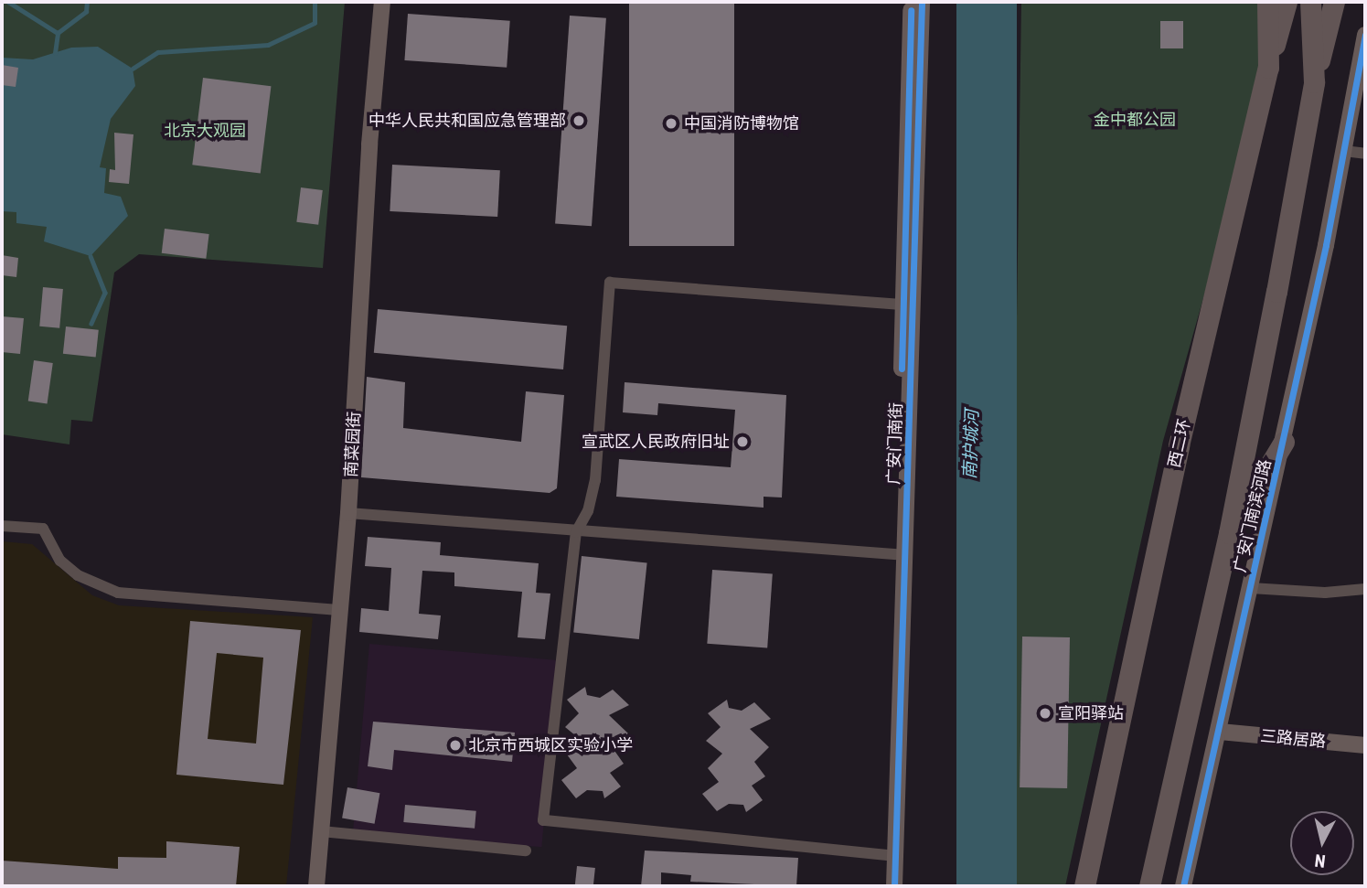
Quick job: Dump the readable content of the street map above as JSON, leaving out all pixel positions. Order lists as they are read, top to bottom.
{
  "streets": {
    "highway": ["西二环"],
    "street": [
      "广安门南街",
      "南菜园街",
      "广安门南滨河路",
      "三路居路"
    ]
  },
  "crossings": [
    ["广安门南滨河路", "三路居路"]
  ],
  "water": ["南护城河"],
  "parks": ["金中都公园", "北京大观园"],
  "places": [
    "中华人民共和国应急管理部",
    "中国消防博物馆",
    "宣武区人民政府旧址",
    "宣阳驿站",
    "北京市西城区实验小学"
  ],
  "north": "bottom"
}
